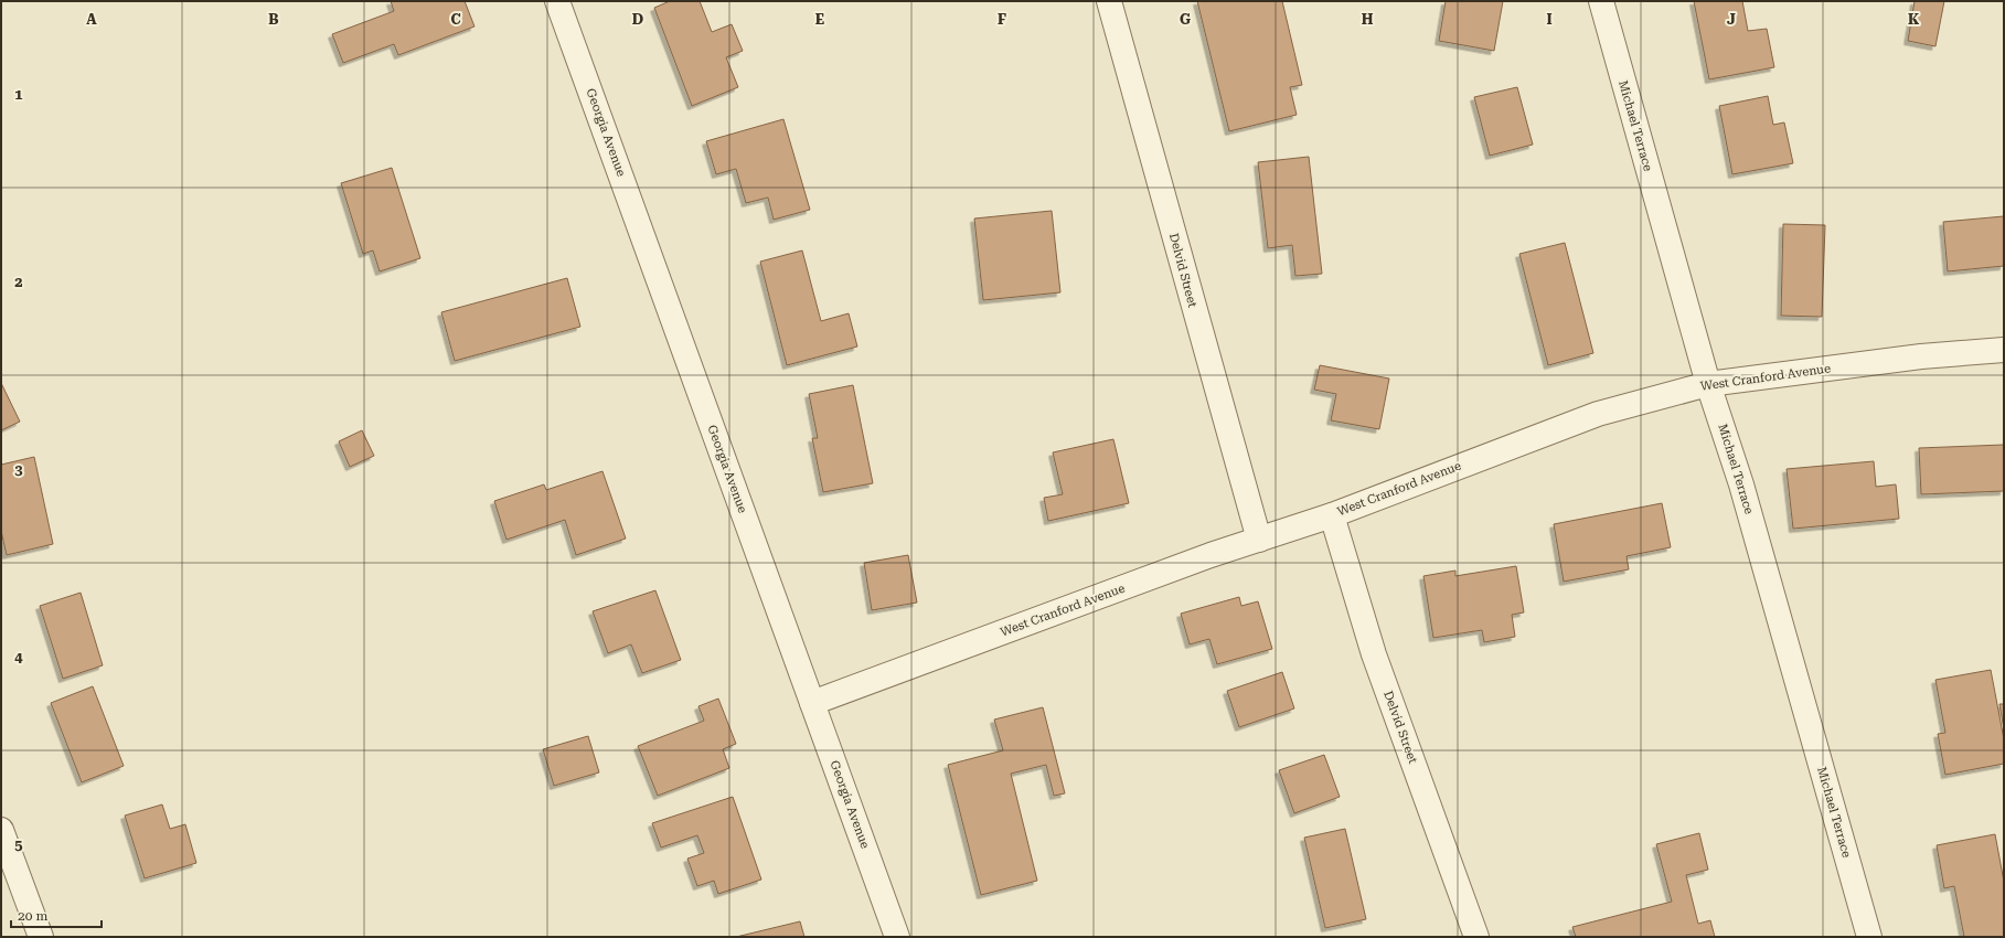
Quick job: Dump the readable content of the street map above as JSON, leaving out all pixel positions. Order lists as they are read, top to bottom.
{
  "streets": {
    "street": [
      "Michael Terrace",
      "Georgia Avenue",
      "Delvid Street",
      "West Cranford Avenue"
    ]
  },
  "crossings": [
    ["Michael Terrace", "West Cranford Avenue"],
    ["Georgia Avenue", "West Cranford Avenue"],
    ["Delvid Street", "West Cranford Avenue"]
  ],
  "scale_bar": "20 m",
  "grid": {
    "columns": [
      "A",
      "B",
      "C",
      "D",
      "E",
      "F",
      "G",
      "H",
      "I",
      "J",
      "K"
    ],
    "rows": [
      "1",
      "2",
      "3",
      "4",
      "5"
    ]
  }
}
